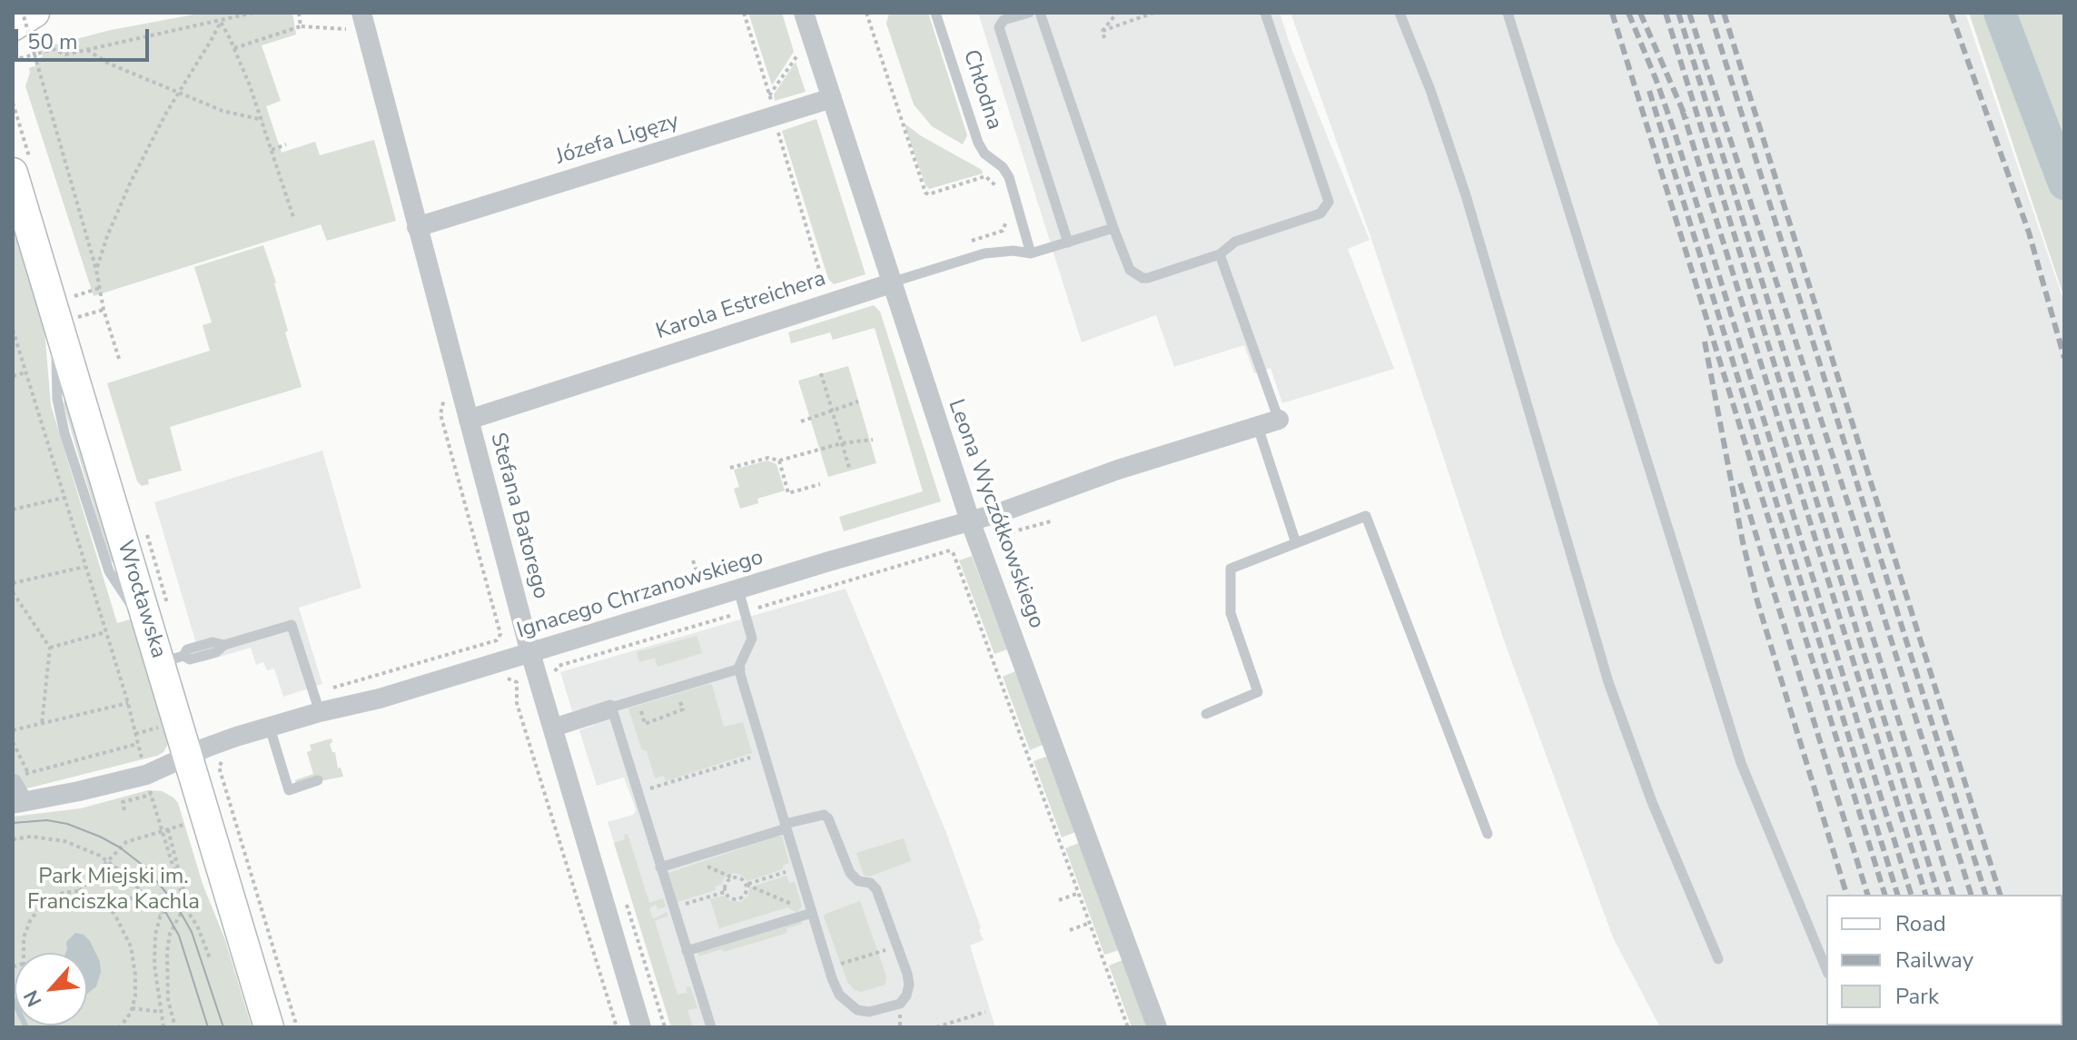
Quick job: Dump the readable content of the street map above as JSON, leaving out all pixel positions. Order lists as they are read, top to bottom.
{
  "streets": {
    "main road": ["Wrocławska"],
    "street": [
      "Józefa Ligęzy",
      "Karola Estreichera",
      "Leona Wyczółkowskiego",
      "Stefana Batorego",
      "Ignacego Chrzanowskiego"
    ],
    "lane": ["Chłodna"]
  },
  "crossings": [
    ["Chłodna", "Karola Estreichera"],
    ["Józefa Ligęzy", "Leona Wyczółkowskiego"],
    ["Józefa Ligęzy", "Stefana Batorego"],
    ["Karola Estreichera", "Leona Wyczółkowskiego"],
    ["Karola Estreichera", "Stefana Batorego"],
    ["Leona Wyczółkowskiego", "Ignacego Chrzanowskiego"],
    ["Stefana Batorego", "Ignacego Chrzanowskiego"],
    ["Ignacego Chrzanowskiego", "Wrocławska"]
  ],
  "parks": ["Park Miejski im. Franciszka Kachla"],
  "legend": ["Road", "Railway", "Park"],
  "scale_bar": "50 m",
  "north": "bottom left"
}
